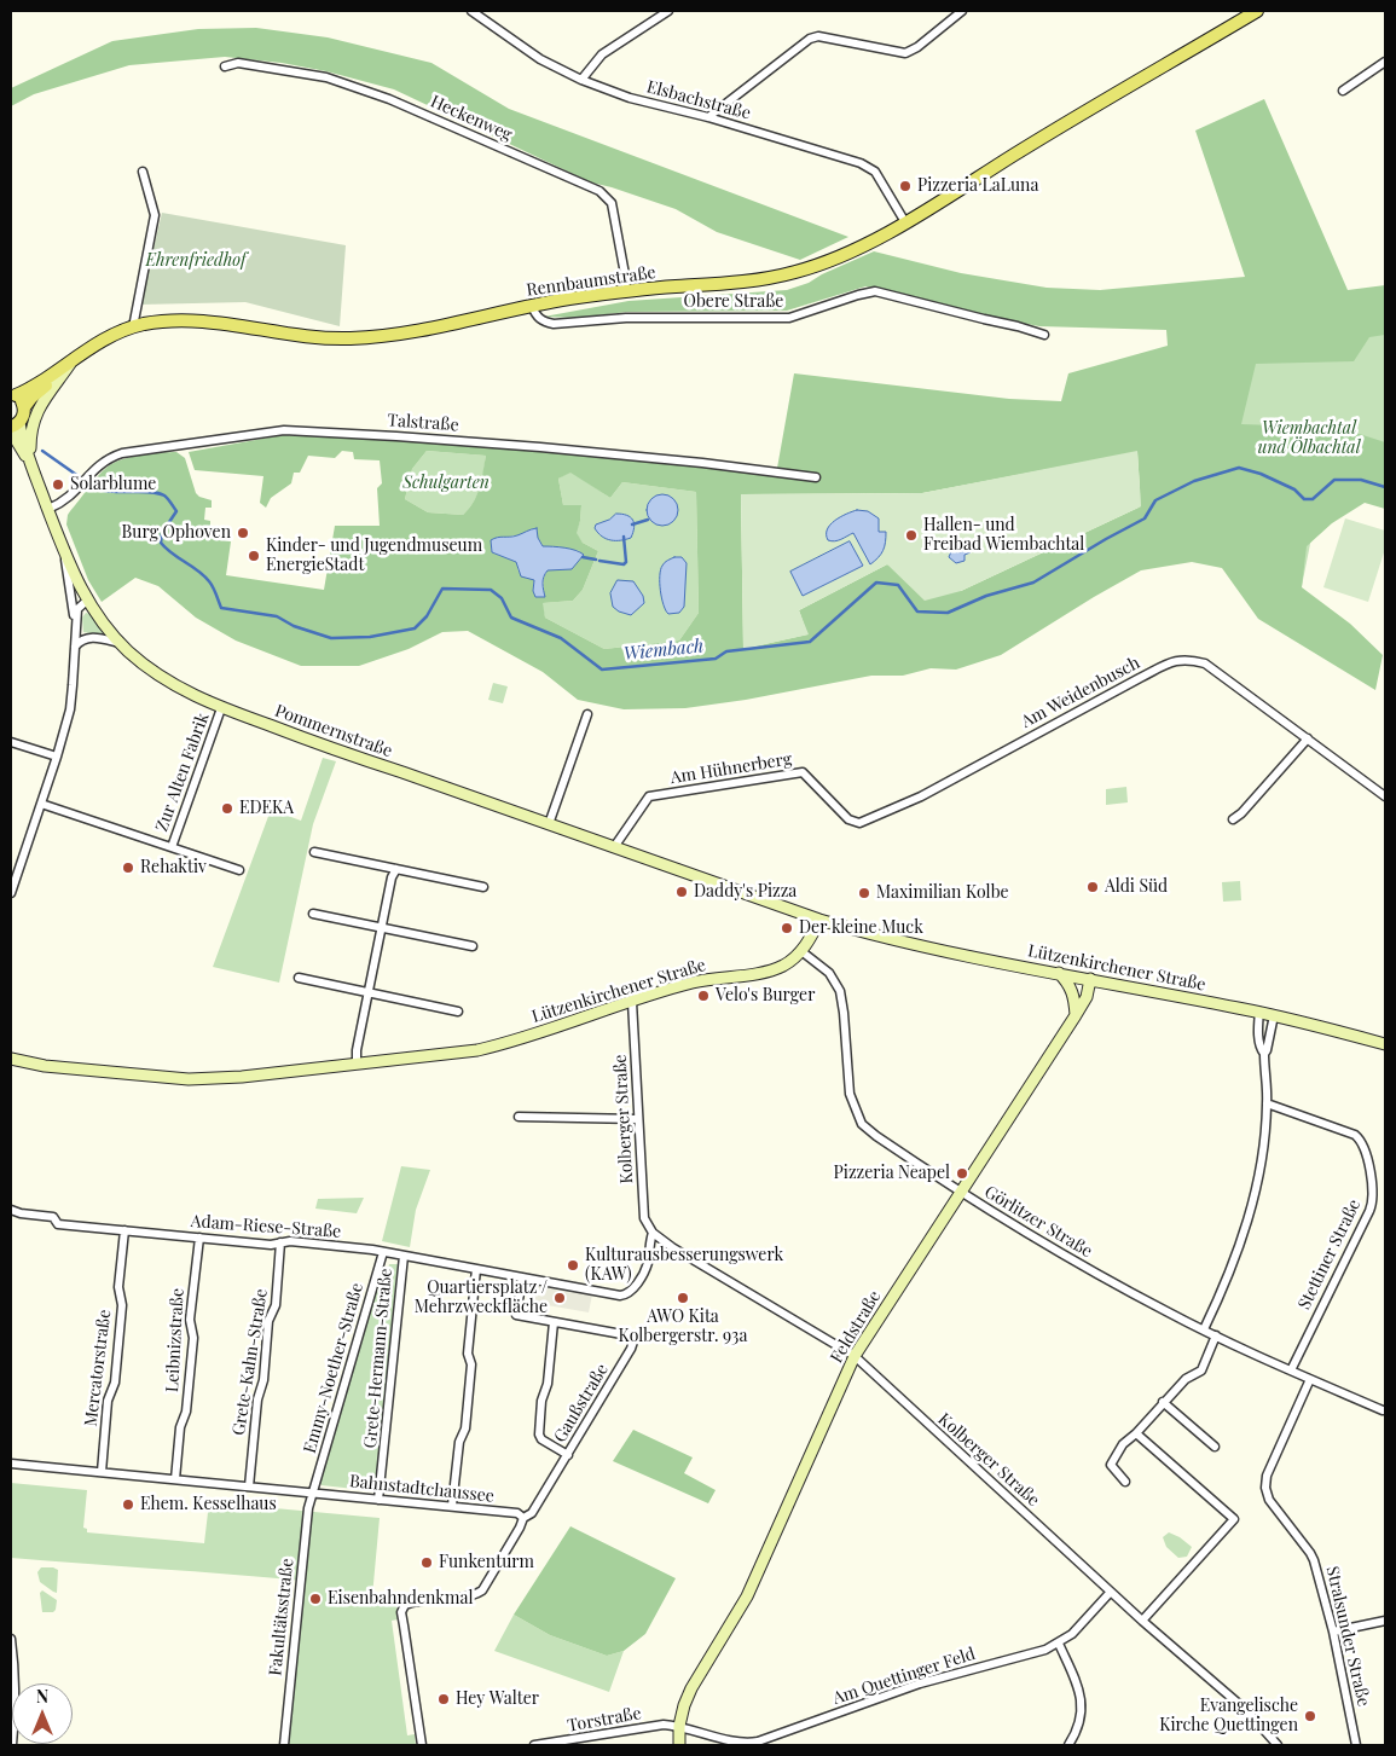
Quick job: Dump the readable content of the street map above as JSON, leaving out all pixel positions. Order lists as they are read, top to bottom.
{
  "streets": {
    "main road": [
      "Rennbaumstraße",
      "Pommernstraße",
      "Lützenkirchener Straße",
      "Feldstraße"
    ],
    "street": [
      "Elsbachstraße",
      "Heckenweg",
      "Obere Straße",
      "Talstraße",
      "Am Weidenbusch",
      "Am Hühnerberg",
      "Zur Alten Fabrik",
      "Kolberger Straße",
      "Görlitzer Straße",
      "Adam-Riese-Straße",
      "Stettiner Straße",
      "Leibnizstraße",
      "Grete-Hermann-Straße",
      "Grete-Kahn-Straße",
      "Mercatorstraße",
      "Emmy-Noether-Straße",
      "Gaußstraße",
      "Bahnstadtchaussee",
      "Fakultätsstraße",
      "Stralsunder Straße",
      "Am Quettinger Feld",
      "Torstraße"
    ]
  },
  "crossings": [
    ["Elsbachstraße", "Rennbaumstraße"],
    ["Heckenweg", "Rennbaumstraße"],
    ["Rennbaumstraße", "Obere Straße"],
    ["Talstraße", "Pommernstraße"],
    ["Am Weidenbusch", "Am Hühnerberg"],
    ["Pommernstraße", "Am Hühnerberg"],
    ["Pommernstraße", "Zur Alten Fabrik"],
    ["Pommernstraße", "Lützenkirchener Straße"],
    ["Lützenkirchener Straße", "Kolberger Straße"],
    ["Lützenkirchener Straße", "Görlitzer Straße"],
    ["Lützenkirchener Straße", "Feldstraße"],
    ["Kolberger Straße", "Adam-Riese-Straße"],
    ["Kolberger Straße", "Feldstraße"],
    ["Kolberger Straße", "Gaußstraße"],
    ["Kolberger Straße", "Am Quettinger Feld"],
    ["Görlitzer Straße", "Stettiner Straße"],
    ["Görlitzer Straße", "Feldstraße"],
    ["Görlitzer Straße", "Stralsunder Straße"],
    ["Adam-Riese-Straße", "Leibnizstraße"],
    ["Adam-Riese-Straße", "Grete-Hermann-Straße"],
    ["Adam-Riese-Straße", "Grete-Kahn-Straße"],
    ["Adam-Riese-Straße", "Mercatorstraße"],
    ["Adam-Riese-Straße", "Emmy-Noether-Straße"],
    ["Adam-Riese-Straße", "Gaußstraße"],
    ["Feldstraße", "Am Quettinger Feld"],
    ["Feldstraße", "Torstraße"],
    ["Leibnizstraße", "Bahnstadtchaussee"],
    ["Grete-Hermann-Straße", "Bahnstadtchaussee"],
    ["Grete-Kahn-Straße", "Bahnstadtchaussee"],
    ["Mercatorstraße", "Bahnstadtchaussee"],
    ["Emmy-Noether-Straße", "Bahnstadtchaussee"],
    ["Emmy-Noether-Straße", "Fakultätsstraße"],
    ["Gaußstraße", "Bahnstadtchaussee"],
    ["Bahnstadtchaussee", "Fakultätsstraße"],
    ["Am Quettinger Feld", "Torstraße"]
  ],
  "water": ["Wiembach"],
  "parks": ["Ehrenfriedhof", "Wiembachtal und Ölbachtal", "Schulgarten"],
  "places": [
    "Pizzeria LaLuna",
    "Solarblume",
    "Burg Ophoven",
    "Hallen- und Freibad Wiembachtal",
    "Kinder- und Jugendmuseum EnergieStadt",
    "EDEKA",
    "Rehaktiv",
    "Aldi Süd",
    "Daddy's Pizza",
    "Maximilian Kolbe",
    "Der kleine Muck",
    "Velo's Burger",
    "Pizzeria Neapel",
    "Kulturausbesserungswerk (KAW)",
    "Quartiersplatz / Mehrzweckfläche",
    "AWO Kita Kolbergerstr. 93a",
    "Ehem. Kesselhaus",
    "Funkenturm",
    "Eisenbahndenkmal",
    "Hey Walter",
    "Evangelische Kirche Quettingen"
  ],
  "north": "top"
}
